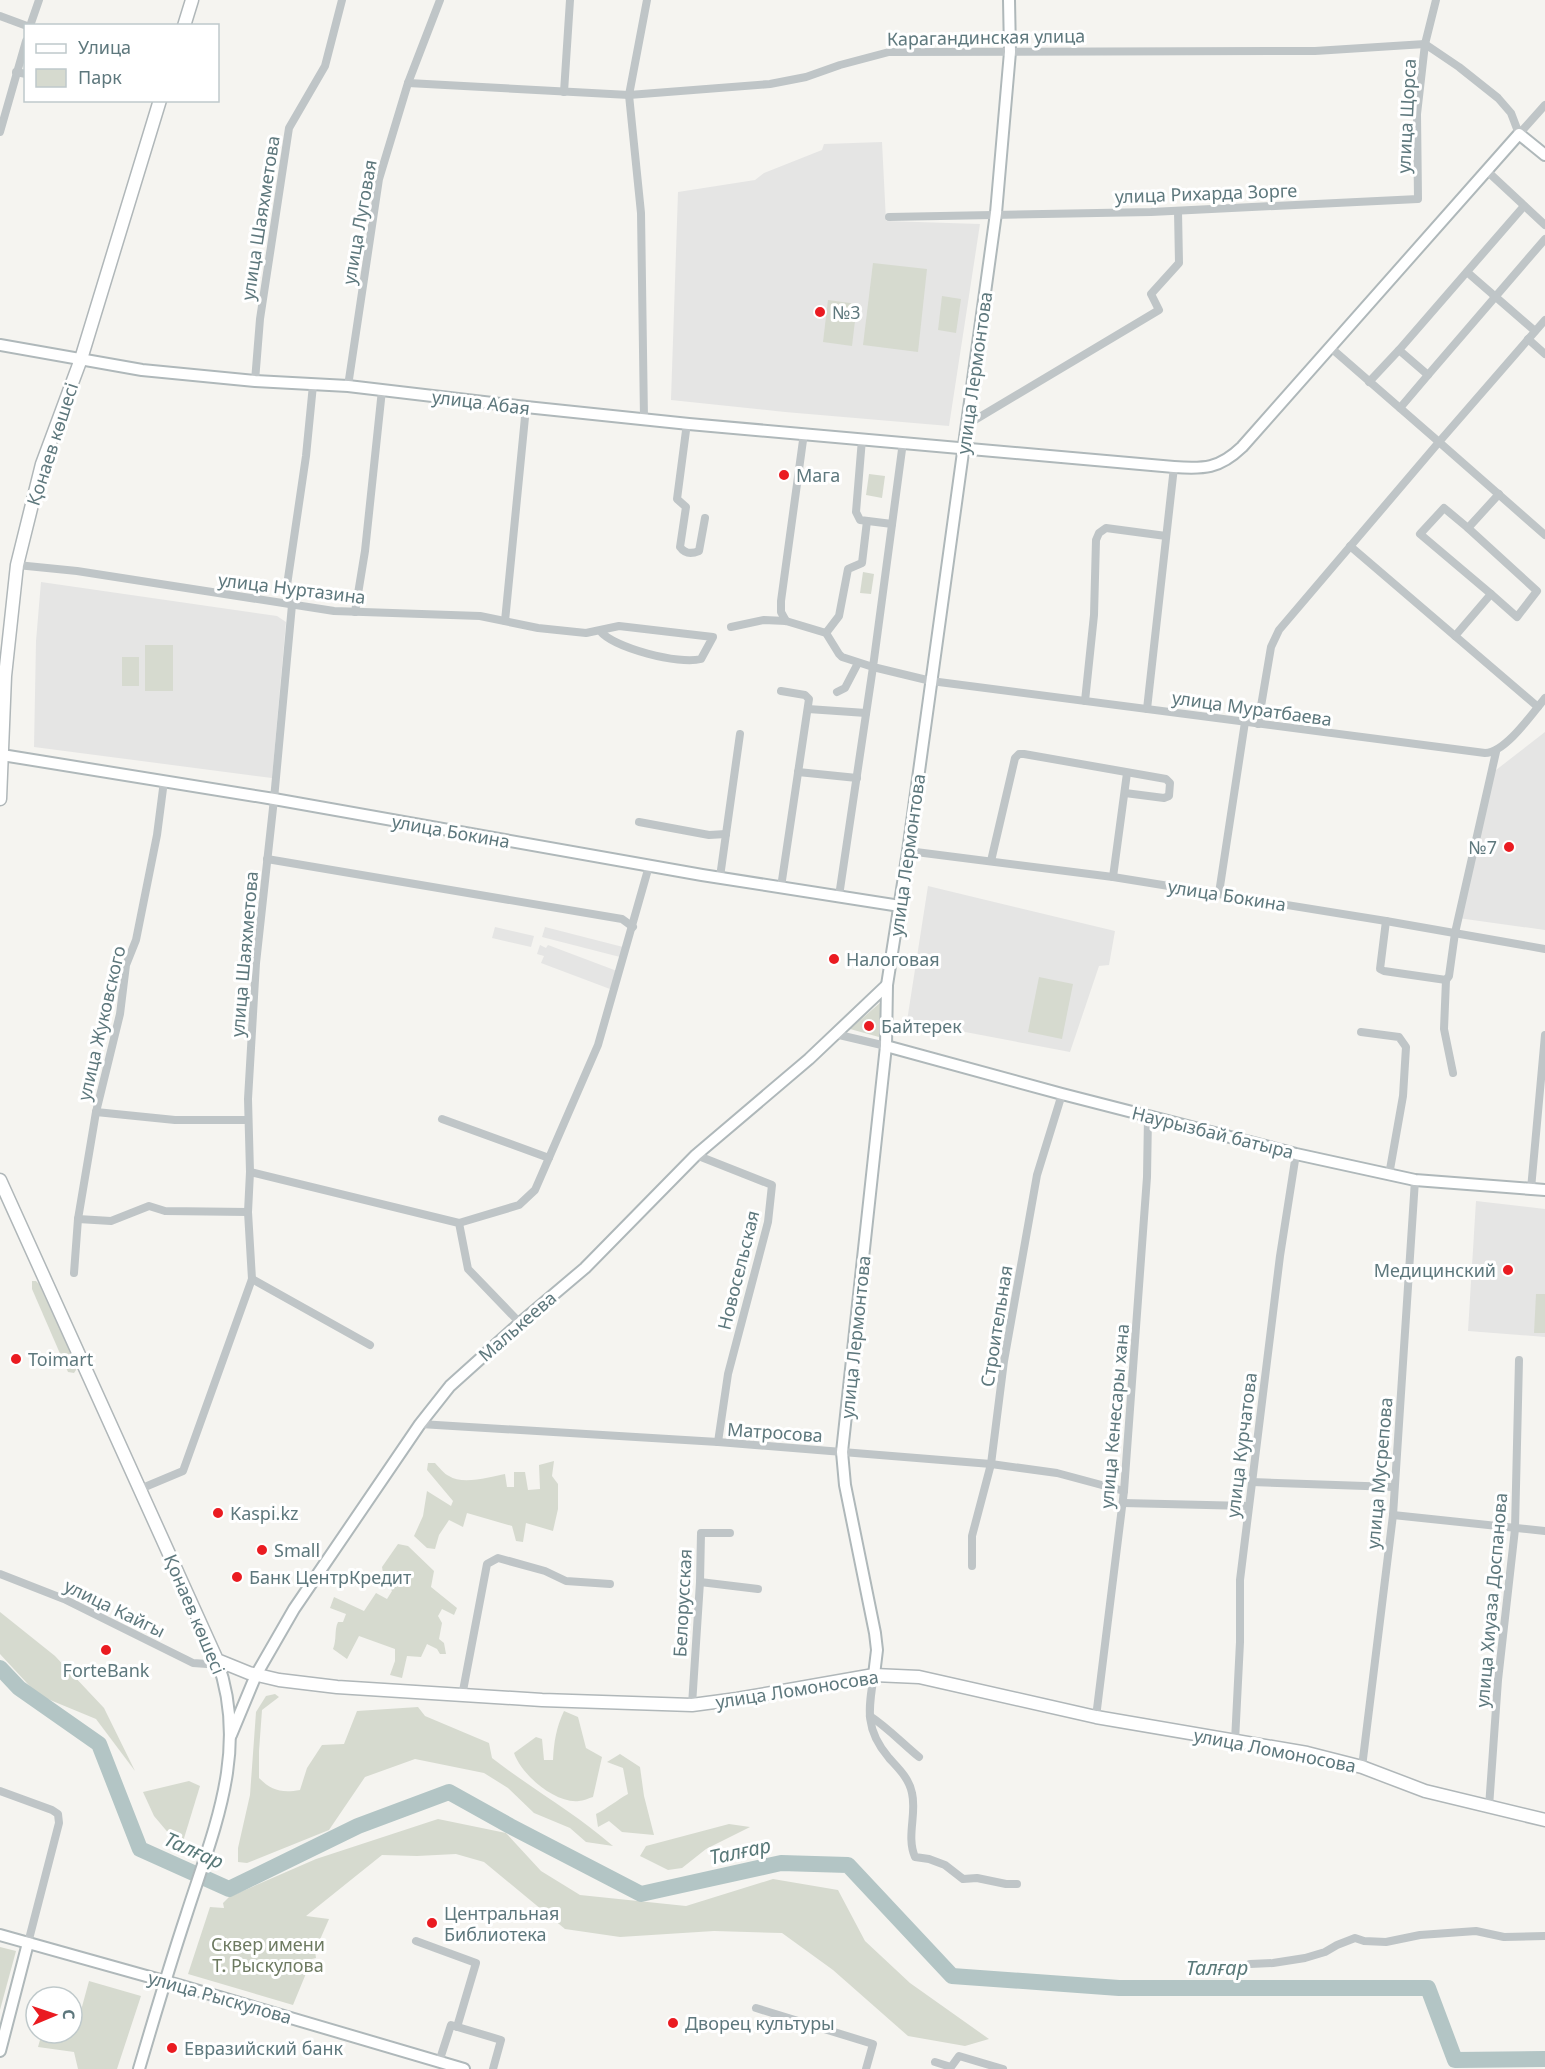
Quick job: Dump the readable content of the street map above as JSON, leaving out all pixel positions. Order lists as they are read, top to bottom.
{
  "streets": {
    "main road": [
      "улица Лермонтова",
      "улица Абая",
      "Қонаев көшесі",
      "улица Бокина",
      "Наурызбай батыра",
      "Малькеева",
      "улица Ломоносова",
      "улица Рыскулова"
    ],
    "street": [
      "Карагандинская улица",
      "улица Щорса",
      "улица Рихарда Зорге",
      "улица Шаяхметова",
      "улица Луговая",
      "улица Нуртазина",
      "улица Муратбаева",
      "улица Жуковского",
      "Новосельская",
      "Строительная",
      "улица Кенесары хана",
      "Матросова",
      "улица Курчатова",
      "улица Мусрепова",
      "улица Хиуаза Доспанова",
      "Белорусская",
      "улица Кайгы"
    ]
  },
  "crossings": [
    ["Карагандинская улица", "улица Щорса"],
    ["Карагандинская улица", "улица Луговая"],
    ["Карагандинская улица", "улица Лермонтова"],
    ["улица Щорса", "улица Рихарда Зорге"],
    ["улица Рихарда Зорге", "улица Лермонтова"],
    ["улица Шаяхметова", "улица Абая"],
    ["улица Шаяхметова", "Қонаев көшесі"],
    ["улица Шаяхметова", "улица Нуртазина"],
    ["улица Шаяхметова", "улица Бокина"],
    ["улица Луговая", "улица Абая"],
    ["улица Лермонтова", "улица Абая"],
    ["улица Лермонтова", "улица Муратбаева"],
    ["улица Лермонтова", "улица Бокина"],
    ["улица Лермонтова", "Наурызбай батыра"],
    ["улица Лермонтова", "Малькеева"],
    ["улица Лермонтова", "Матросова"],
    ["улица Лермонтова", "улица Ломоносова"],
    ["улица Абая", "Қонаев көшесі"],
    ["Қонаев көшесі", "улица Нуртазина"],
    ["Қонаев көшесі", "улица Бокина"],
    ["Қонаев көшесі", "Малькеева"],
    ["Қонаев көшесі", "улица Кайгы"],
    ["Қонаев көшесі", "улица Ломоносова"],
    ["Қонаев көшесі", "улица Рыскулова"],
    ["улица Бокина", "улица Жуковского"],
    ["Наурызбай батыра", "Строительная"],
    ["Наурызбай батыра", "улица Кенесары хана"],
    ["Наурызбай батыра", "улица Курчатова"],
    ["Наурызбай батыра", "улица Мусрепова"],
    ["Новосельская", "Малькеева"],
    ["Новосельская", "Матросова"],
    ["Малькеева", "Матросова"],
    ["Малькеева", "улица Ломоносова"],
    ["Строительная", "Матросова"],
    ["улица Кенесары хана", "Матросова"],
    ["улица Кенесары хана", "улица Ломоносова"],
    ["улица Курчатова", "улица Ломоносова"],
    ["улица Мусрепова", "улица Ломоносова"],
    ["улица Хиуаза Доспанова", "улица Ломоносова"],
    ["Белорусская", "улица Ломоносова"],
    ["улица Кайгы", "улица Ломоносова"]
  ],
  "water": ["Талғар"],
  "parks": ["Сквер имени Т. Рыскулова"],
  "places": [
    "№3",
    "Мага",
    "№7",
    "Налоговая",
    "Байтерек",
    "Медицинский",
    "Toimart",
    "Kaspi.kz",
    "Small",
    "Банк ЦентрКредит",
    "ForteBank",
    "Центральная Библиотека",
    "Дворец культуры",
    "Евразийский банк"
  ],
  "legend": ["Улица", "Парк"],
  "north": "right"
}
